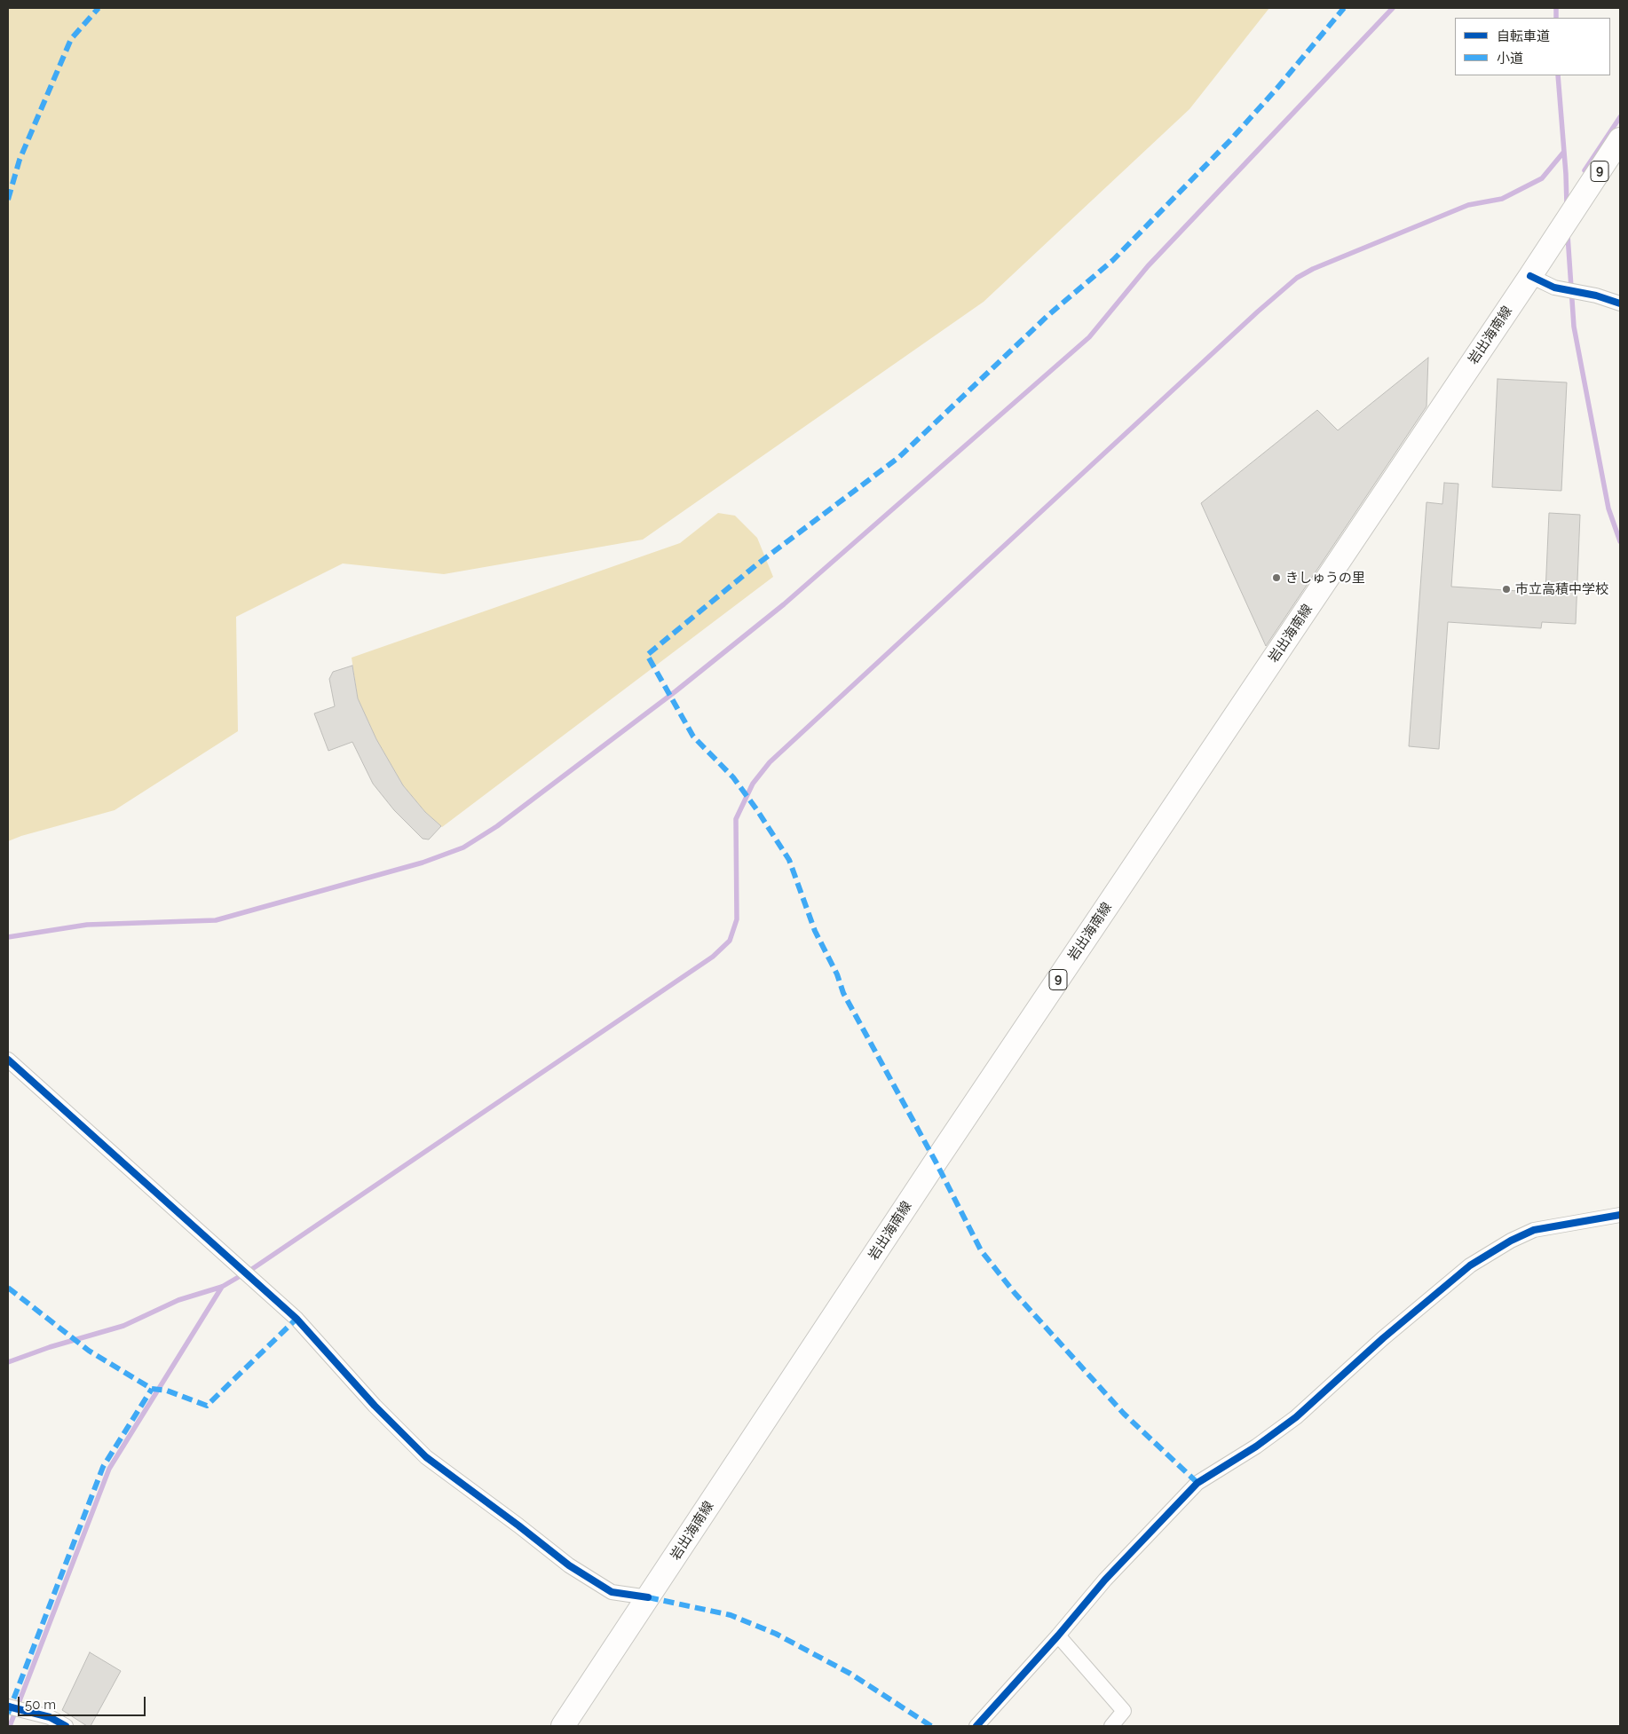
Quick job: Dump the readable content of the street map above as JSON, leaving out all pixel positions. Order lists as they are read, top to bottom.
{
  "streets": {
    "main road": ["9", "岩出海南線"]
  },
  "places": ["きしゅうの里", "市立高積中学校"],
  "legend": ["自転車道", "小道"],
  "scale_bar": "50 m"
}
